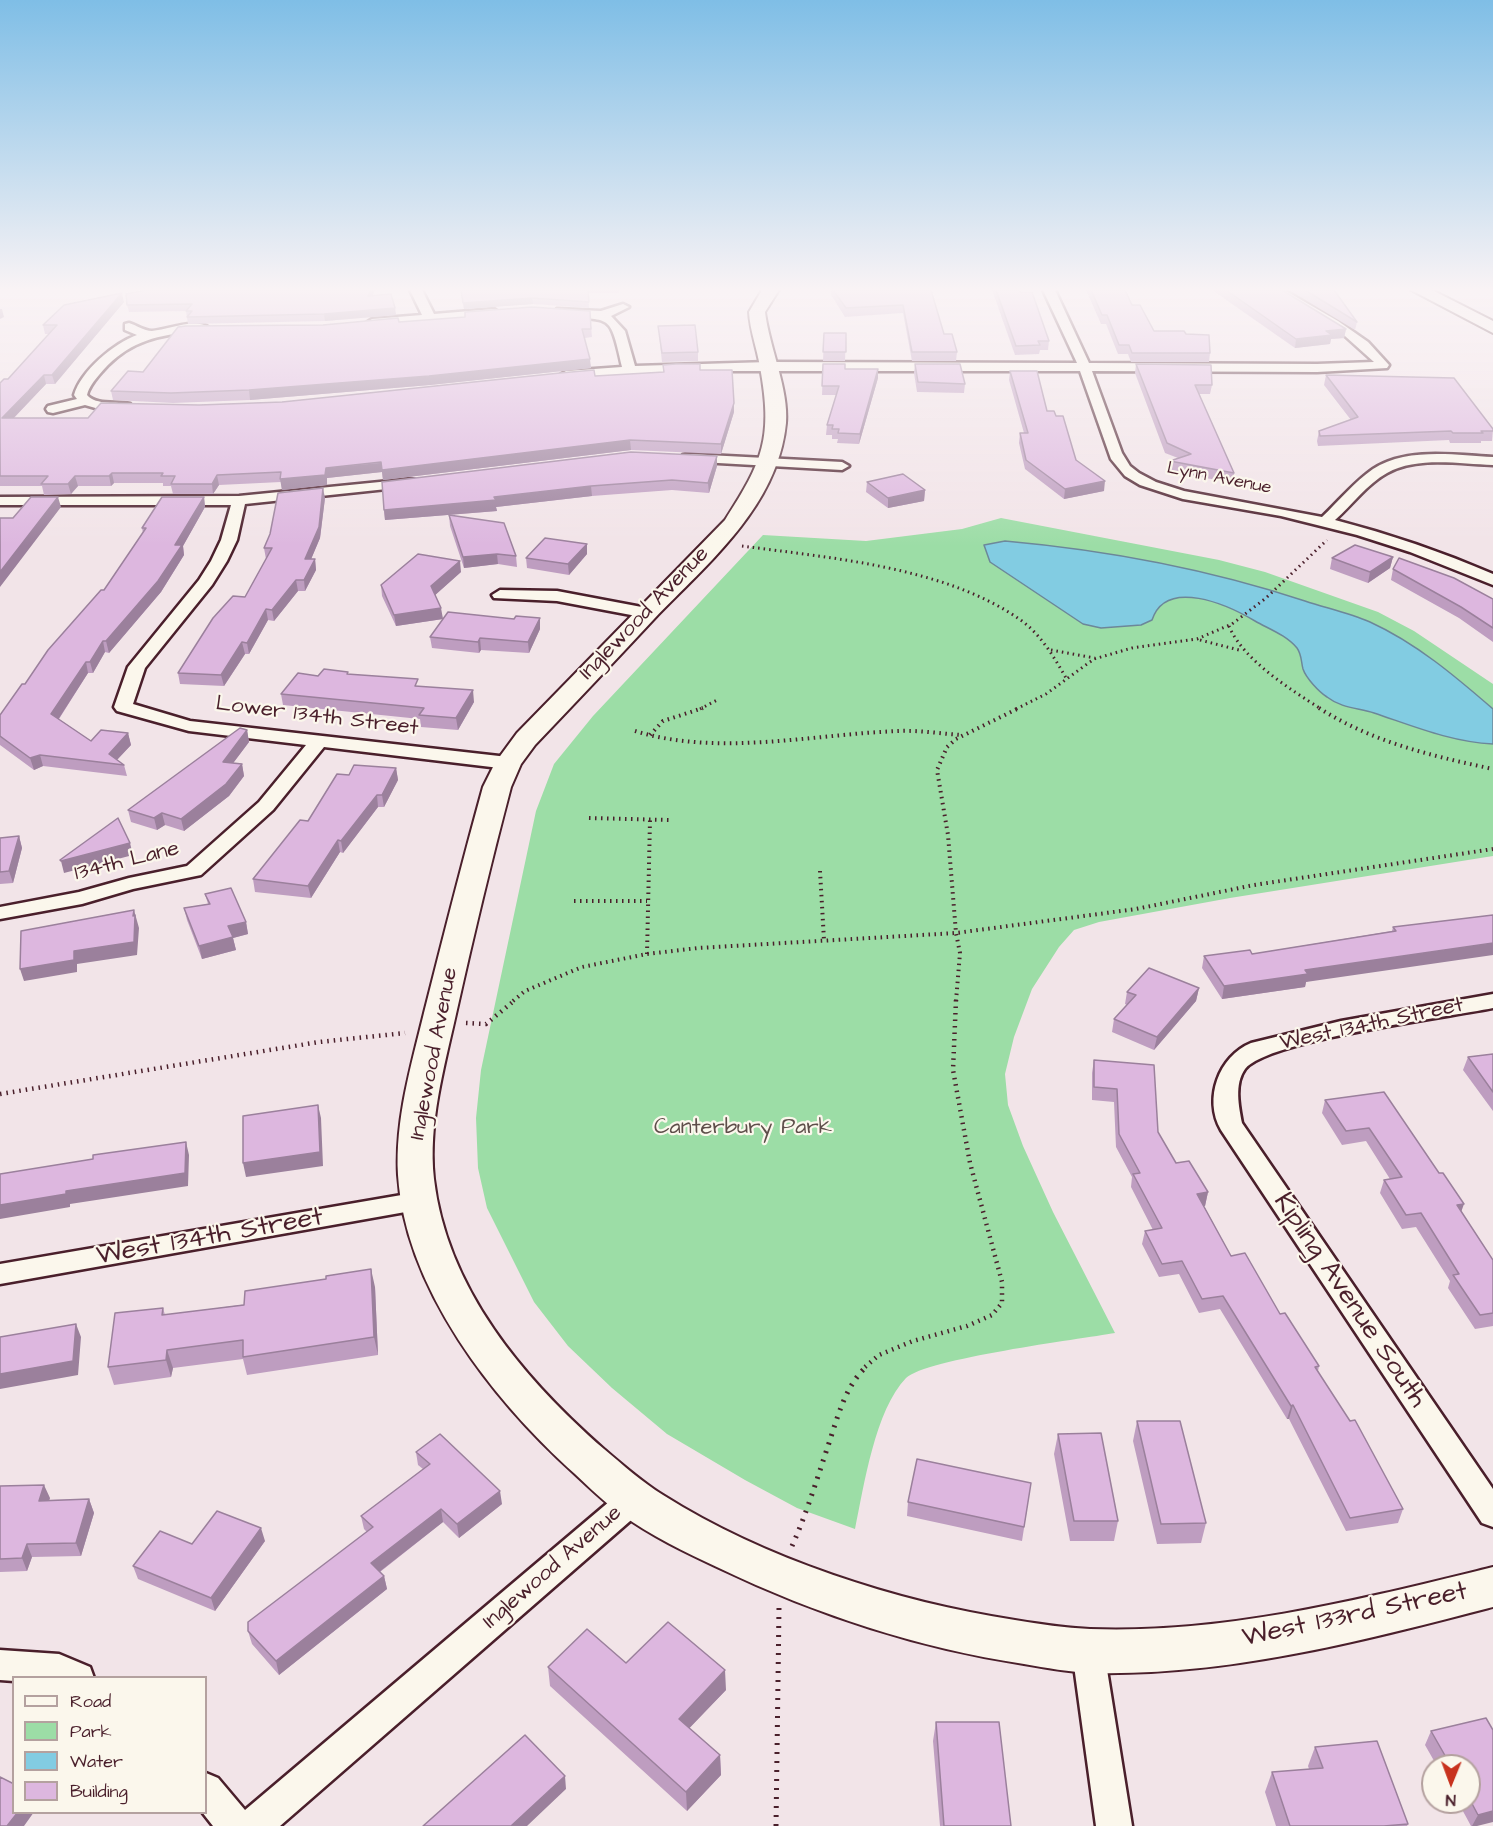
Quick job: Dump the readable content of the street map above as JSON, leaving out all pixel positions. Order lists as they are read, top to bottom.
{
  "streets": {
    "street": [
      "Lynn Avenue",
      "Inglewood Avenue",
      "Lower 134th Street",
      "134th Lane",
      "West 134th Street",
      "Kipling Avenue South",
      "West 133rd Street"
    ]
  },
  "crossings": [
    ["Inglewood Avenue", "Lower 134th Street"],
    ["Inglewood Avenue", "West 134th Street"],
    ["Inglewood Avenue", "West 133rd Street"],
    ["Lower 134th Street", "134th Lane"],
    ["West 134th Street", "Kipling Avenue South"]
  ],
  "parks": ["Canterbury Park"],
  "legend": [
    "Road",
    "Park",
    "Water",
    "Building"
  ],
  "north": "bottom"
}
